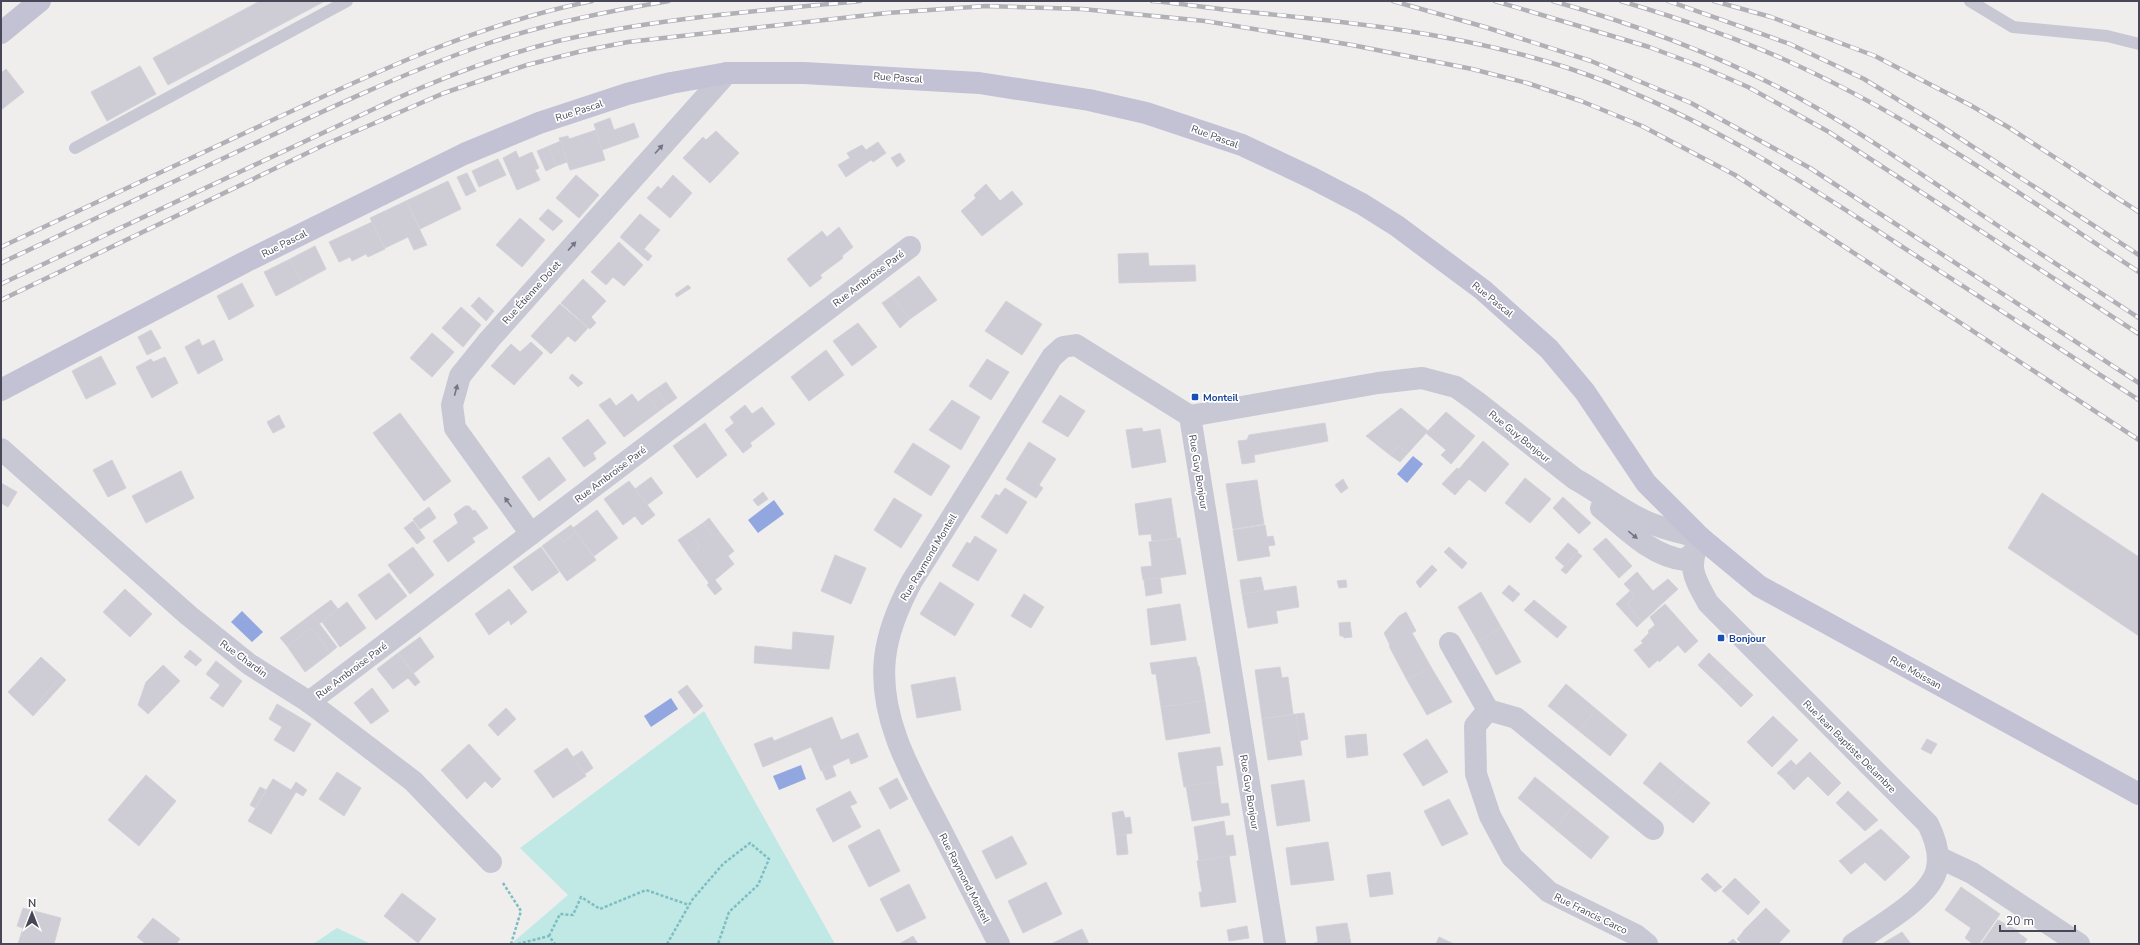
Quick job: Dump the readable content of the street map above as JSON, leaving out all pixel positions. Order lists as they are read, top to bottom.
{
  "streets": {
    "main road": ["Rue Pascal", "Rue Moissan"],
    "street": [
      "Rue Ambroise Paré",
      "Rue Étienne Dolet",
      "Rue Guy Bonjour",
      "Rue Raymond Monteil",
      "Rue Chardin",
      "Rue Jean Baptiste Delambre",
      "Rue Francis Carco"
    ]
  },
  "crossings": [
    ["Rue Pascal", "Rue Étienne Dolet"],
    ["Rue Pascal", "Rue Guy Bonjour"],
    ["Rue Pascal", "Rue Moissan"],
    ["Rue Pascal", "Rue Jean Baptiste Delambre"],
    ["Rue Ambroise Paré", "Rue Étienne Dolet"],
    ["Rue Ambroise Paré", "Rue Chardin"],
    ["Rue Guy Bonjour", "Rue Raymond Monteil"],
    ["Rue Guy Bonjour", "Rue Moissan"],
    ["Rue Guy Bonjour", "Rue Jean Baptiste Delambre"],
    ["Rue Moissan", "Rue Jean Baptiste Delambre"]
  ],
  "one_way": ["Rue Étienne Dolet"],
  "places": {
    "transit": ["Monteil", "Bonjour"]
  },
  "scale_bar": "20 m",
  "north": "top"
}
